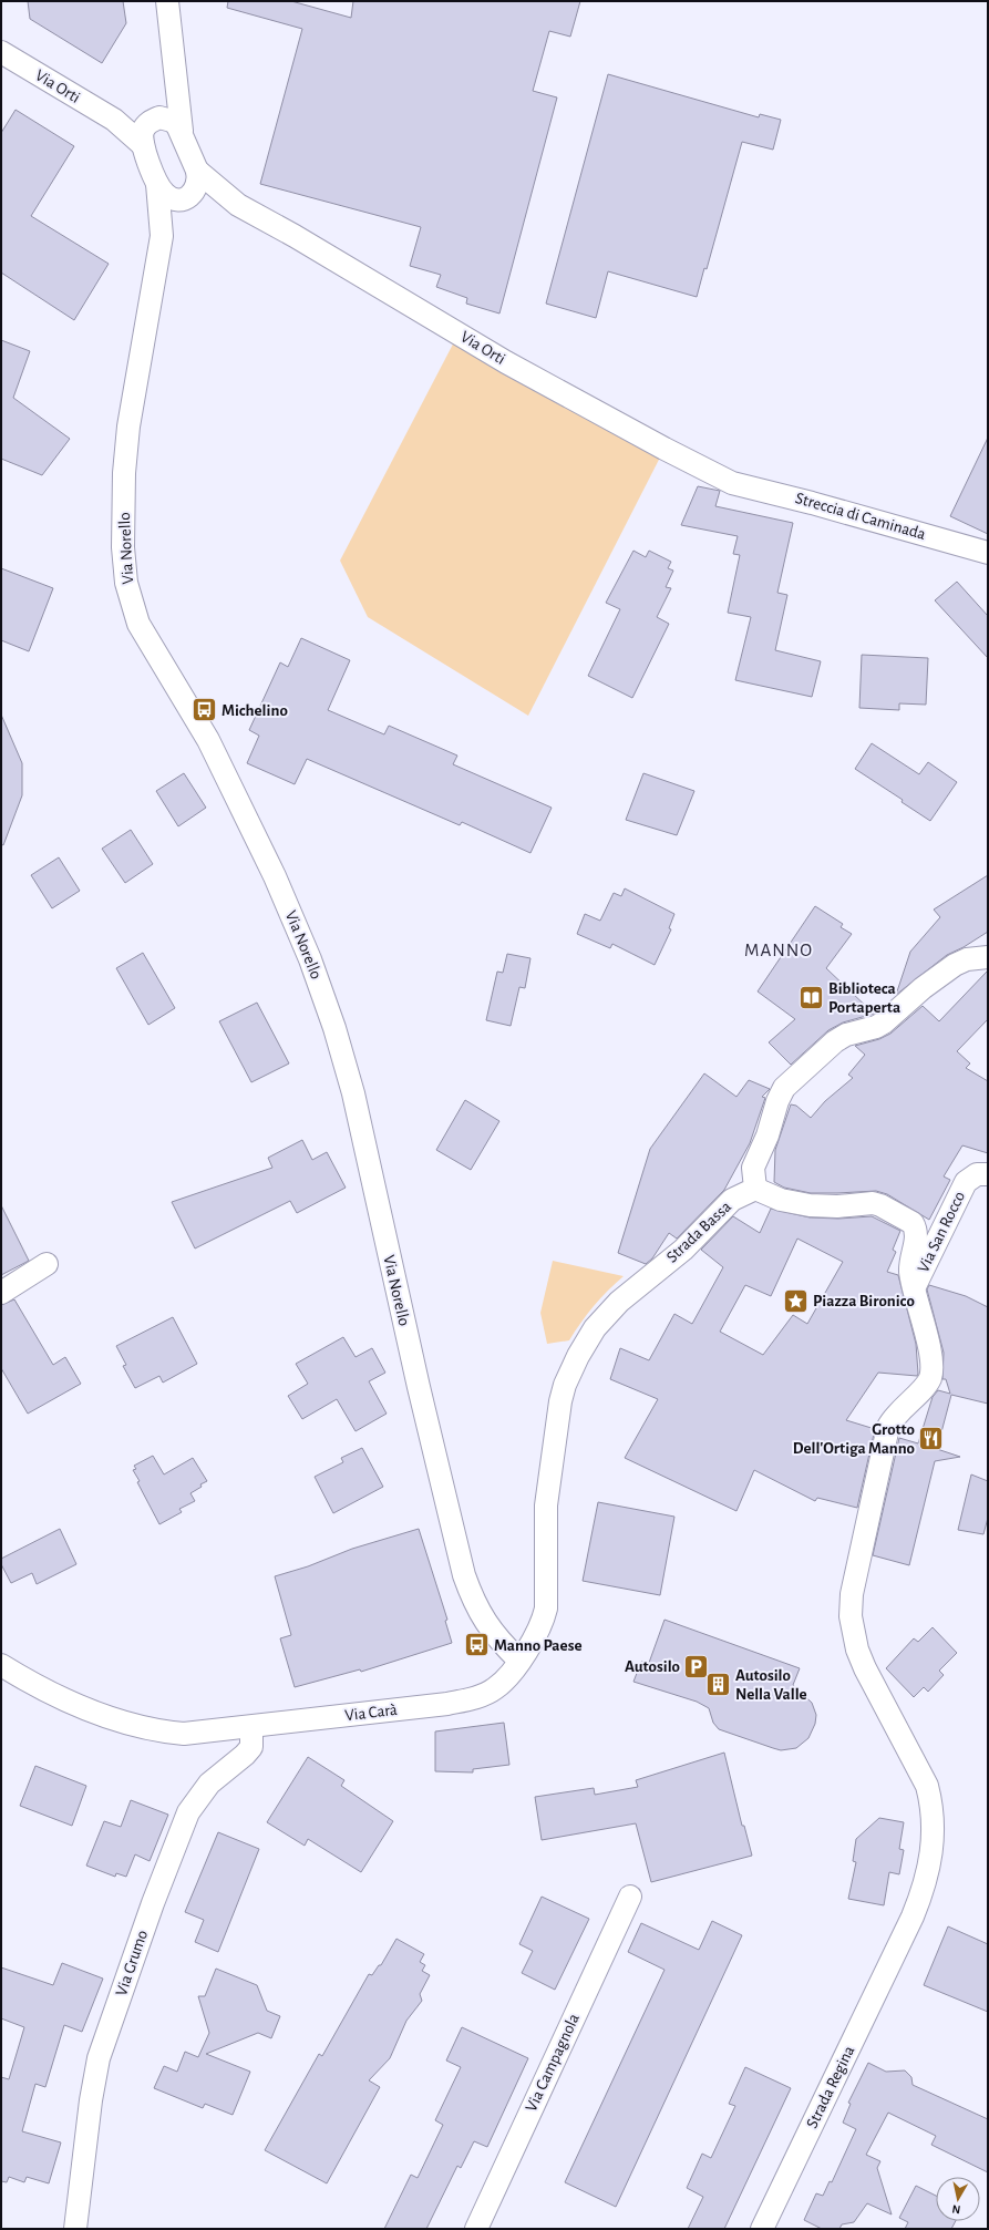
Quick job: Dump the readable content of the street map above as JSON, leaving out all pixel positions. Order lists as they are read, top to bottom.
{
  "streets": {
    "street": [
      "Via Orti",
      "Streccia di Caminada",
      "Via Norello",
      "Strada Bassa",
      "Via San Rocco",
      "Via Carà",
      "Via Grumo",
      "Via Campagnola",
      "Strada Regina"
    ]
  },
  "crossings": [
    ["Via Orti", "Streccia di Caminada"],
    ["Via Orti", "Via Norello"],
    ["Via Norello", "Via Carà"],
    ["Strada Bassa", "Via San Rocco"],
    ["Strada Bassa", "Via Carà"],
    ["Via San Rocco", "Strada Regina"],
    ["Via Carà", "Via Grumo"]
  ],
  "districts": ["MANNO"],
  "places": {
    "bus stop": ["Michelino", "Manno Paese"],
    "library": ["Biblioteca Portaperta"],
    "place": ["Piazza Bironico"],
    "restaurant": ["Grotto Dell'Ortiga Manno"],
    "parking": ["Autosilo"],
    "building": ["Autosilo Nella Valle"]
  },
  "north": "bottom"
}
